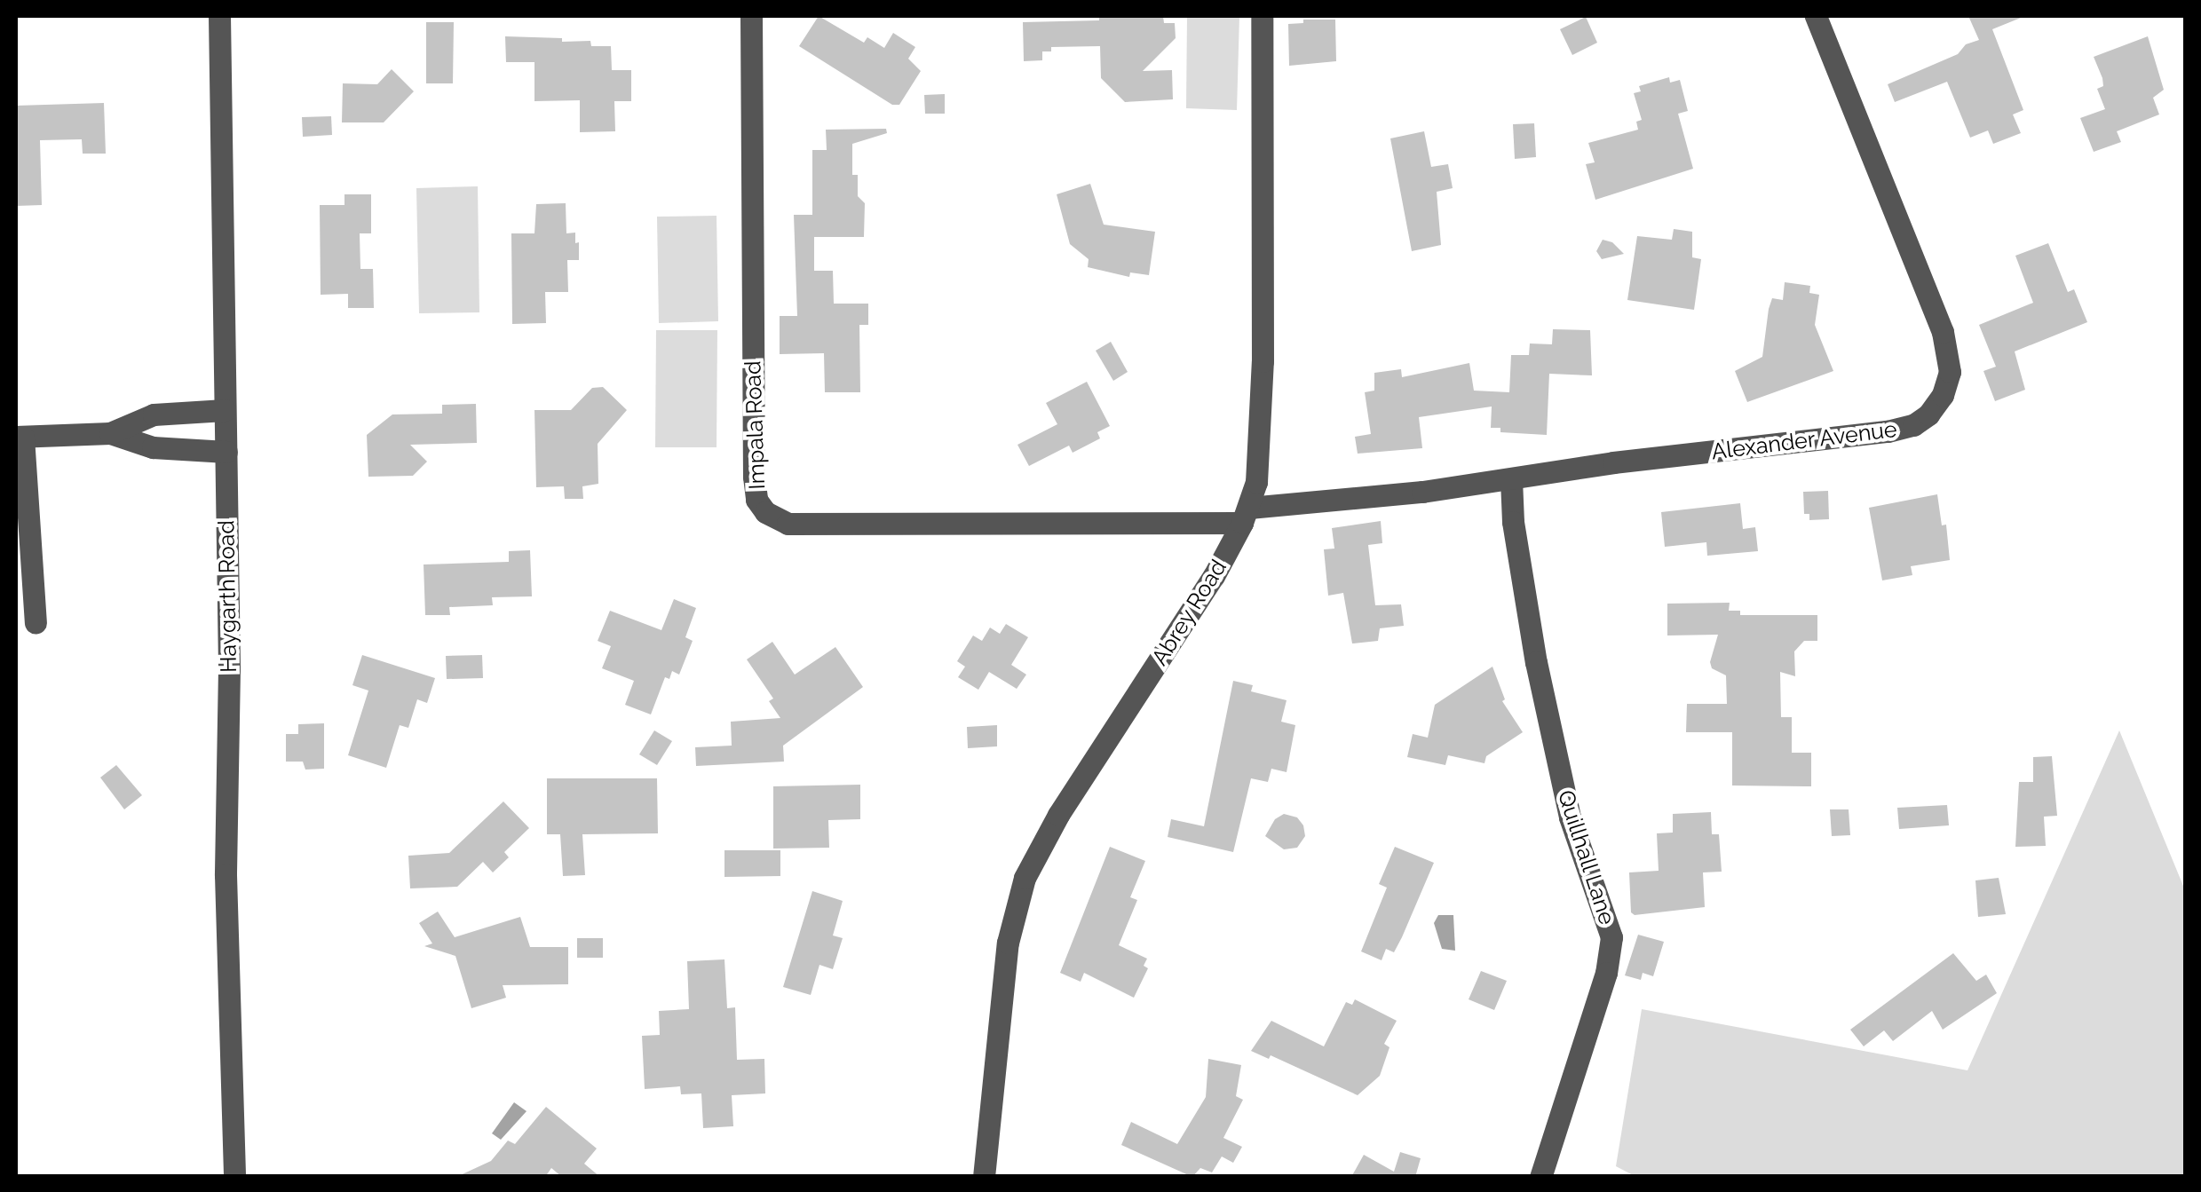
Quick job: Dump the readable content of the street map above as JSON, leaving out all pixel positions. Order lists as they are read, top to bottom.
{
  "streets": {
    "street": [
      "Impala Road",
      "Alexander Avenue",
      "Haygarth Road",
      "Abrey Road",
      "Quillhall Lane"
    ]
  },
  "crossings": [
    ["Impala Road", "Alexander Avenue"],
    ["Impala Road", "Abrey Road"],
    ["Alexander Avenue", "Abrey Road"],
    ["Alexander Avenue", "Quillhall Lane"]
  ]
}
